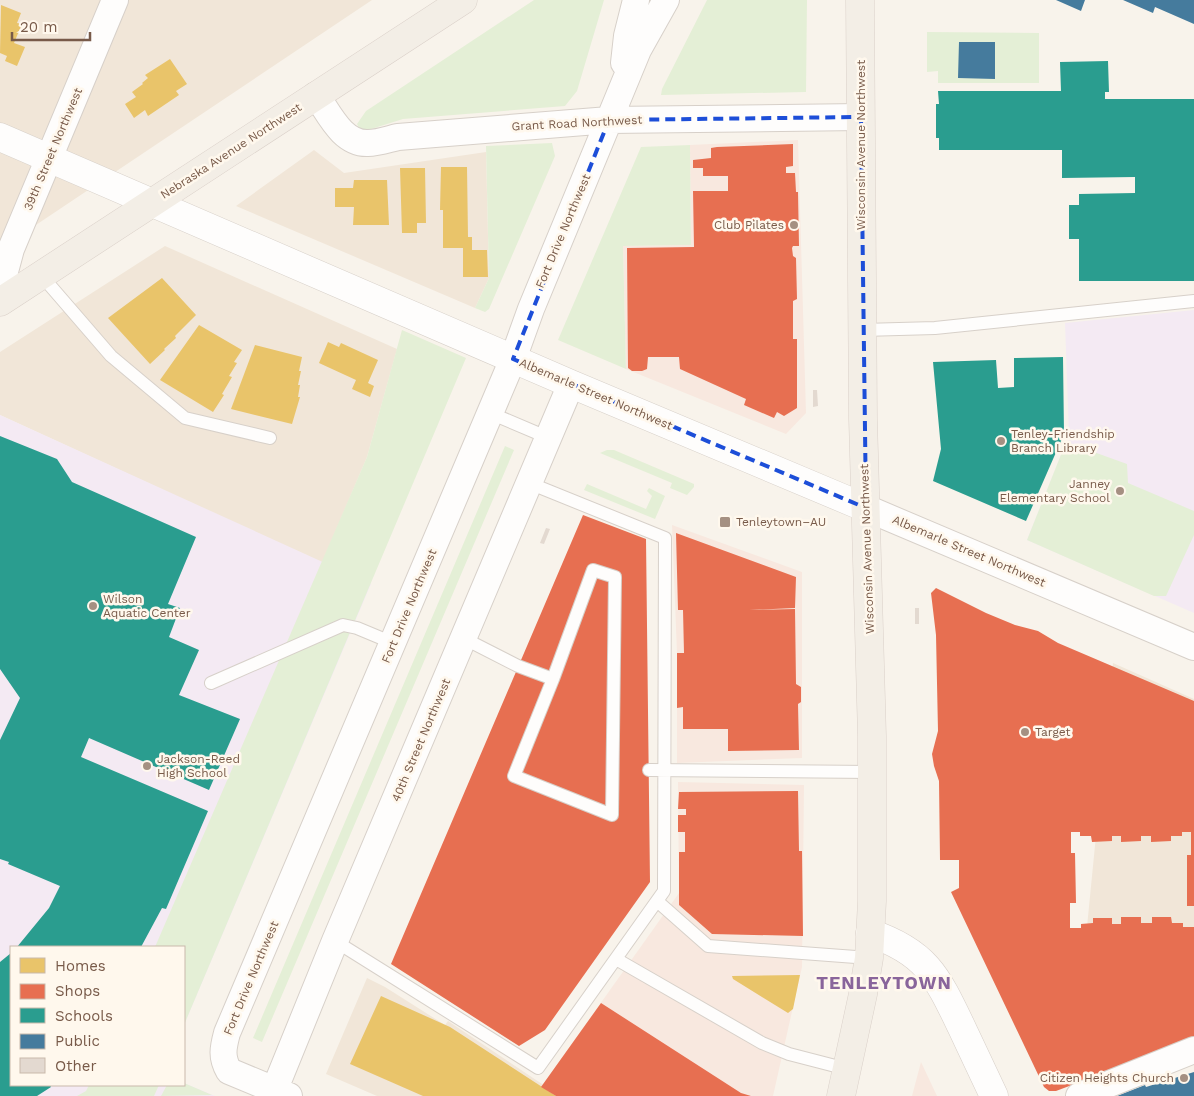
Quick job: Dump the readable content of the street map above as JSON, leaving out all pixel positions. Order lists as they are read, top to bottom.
{
  "streets": {
    "main road": ["Wisconsin Avenue Northwest", "Nebraska Avenue Northwest"],
    "street": [
      "Grant Road Northwest",
      "39th Street Northwest",
      "Fort Drive Northwest",
      "Albemarle Street Northwest",
      "40th Street Northwest"
    ]
  },
  "crossings": [
    ["Grant Road Northwest", "Wisconsin Avenue Northwest"],
    ["Grant Road Northwest", "Nebraska Avenue Northwest"],
    ["Grant Road Northwest", "Fort Drive Northwest"],
    ["Wisconsin Avenue Northwest", "Albemarle Street Northwest"],
    ["39th Street Northwest", "Nebraska Avenue Northwest"],
    ["39th Street Northwest", "Albemarle Street Northwest"],
    ["Nebraska Avenue Northwest", "Albemarle Street Northwest"],
    ["Fort Drive Northwest", "Albemarle Street Northwest"],
    ["Fort Drive Northwest", "40th Street Northwest"],
    ["Albemarle Street Northwest", "40th Street Northwest"]
  ],
  "districts": ["TENLEYTOWN"],
  "places": {
    "other": [
      "Club Pilates",
      "Tenley-Friendship Branch Library",
      "Janney Elementary School",
      "Wilson Aquatic Center",
      "Target",
      "Jackson-Reed High School",
      "Citizen Heights Church"
    ],
    "transit": ["Tenleytown–AU"]
  },
  "legend": [
    "Homes",
    "Shops",
    "Schools",
    "Public",
    "Other"
  ],
  "scale_bar": "20 m"
}
